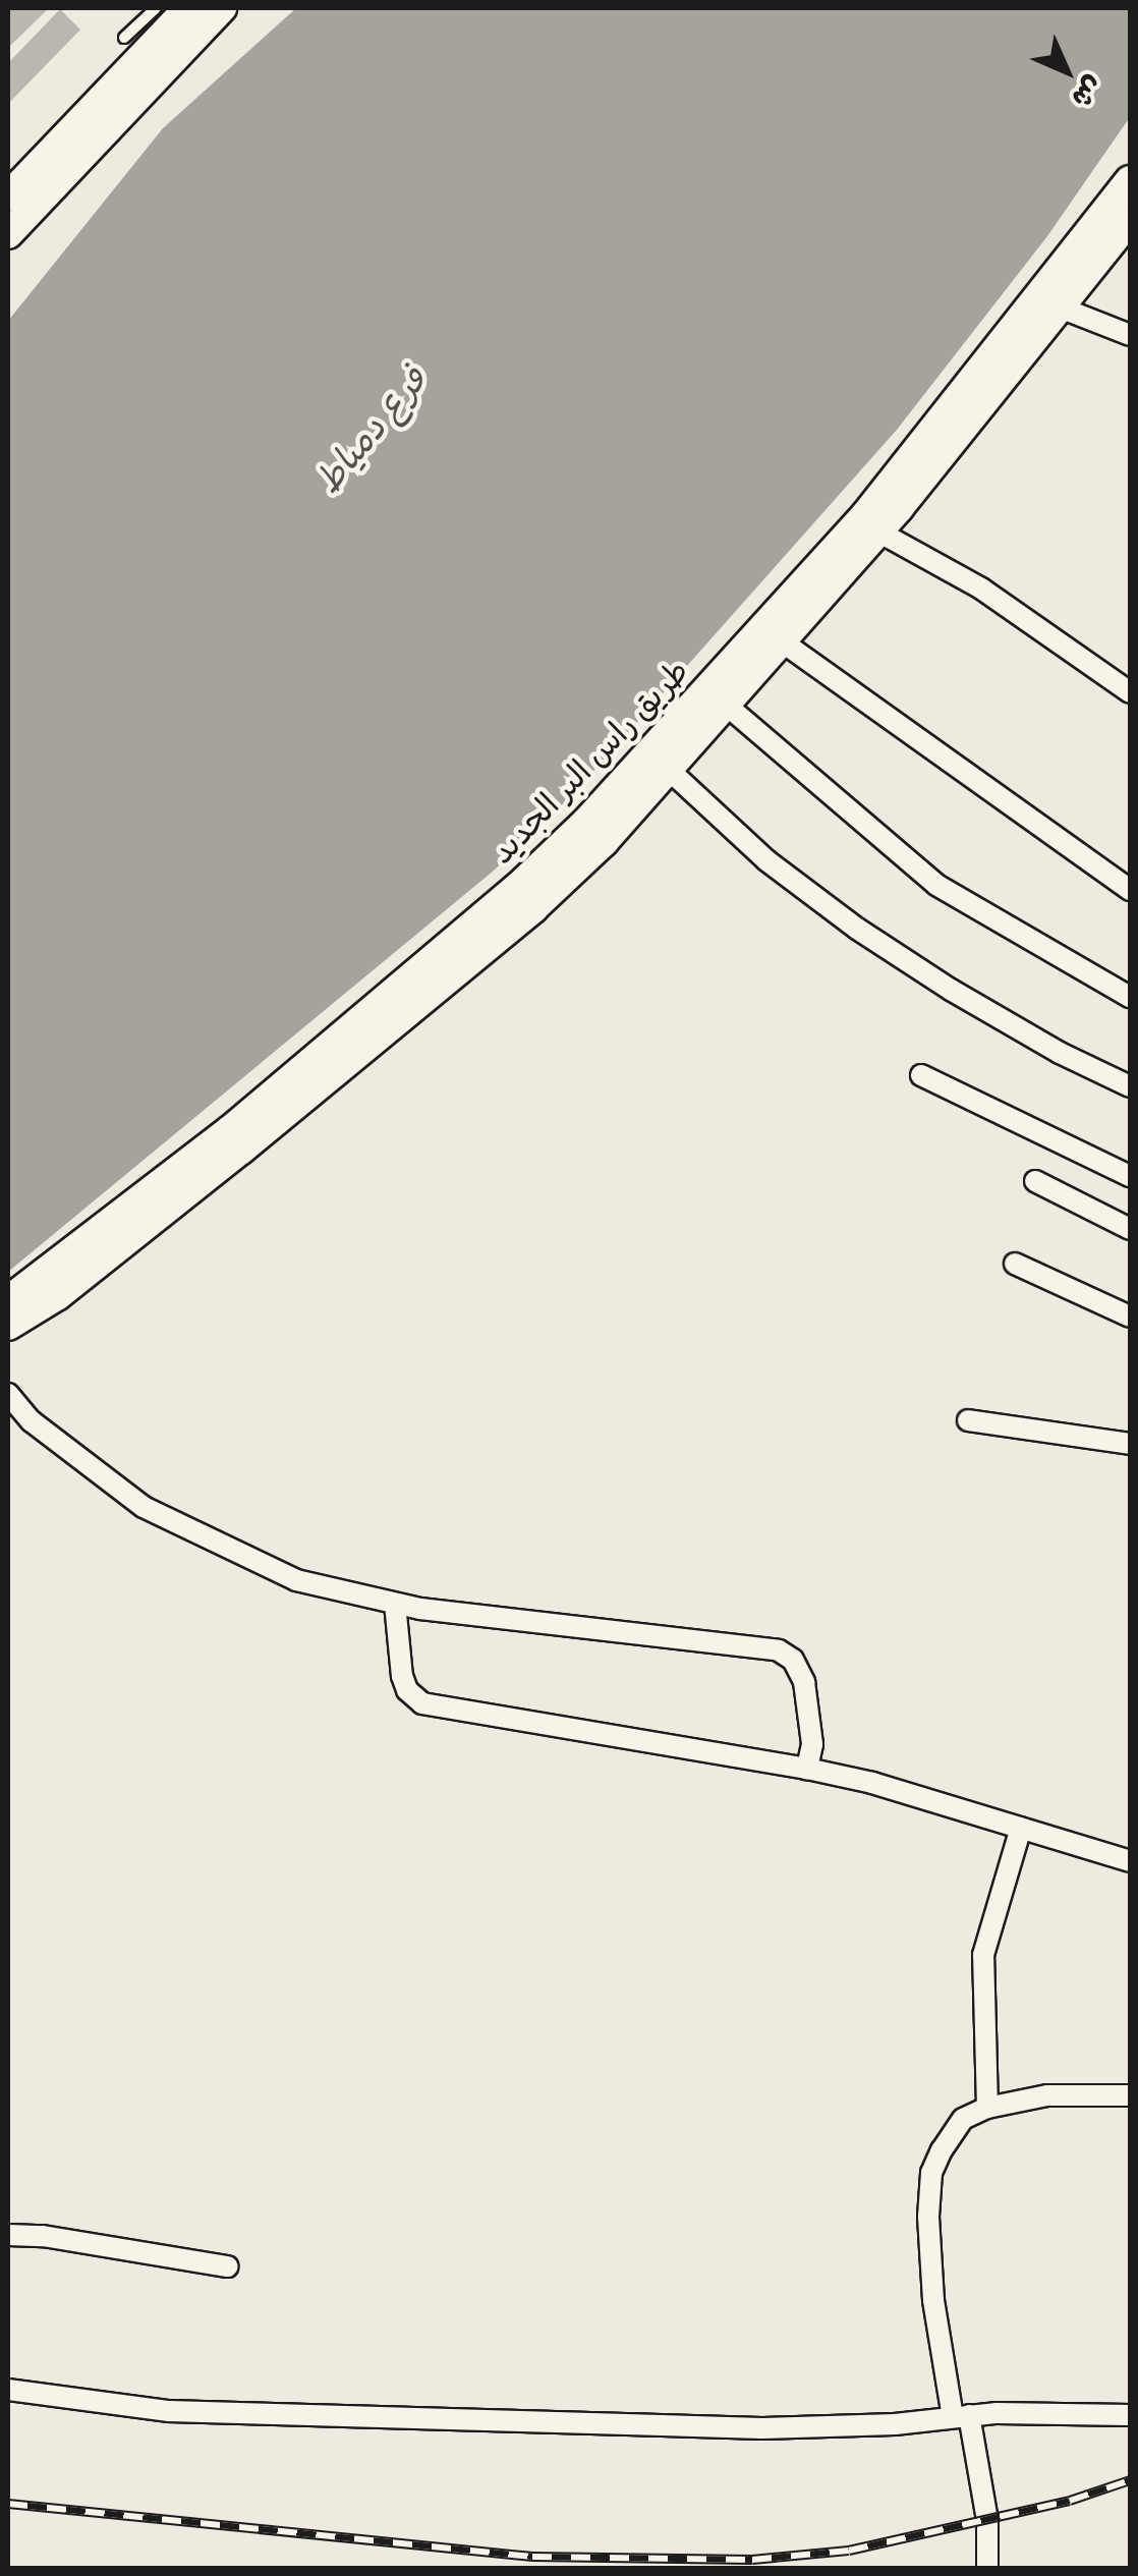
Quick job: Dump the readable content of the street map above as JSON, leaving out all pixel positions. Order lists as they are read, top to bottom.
{
  "streets": {
    "main road": ["طريق راس البر الجديد"]
  },
  "water": ["فرع دمياط"],
  "north": "bottom right"
}
